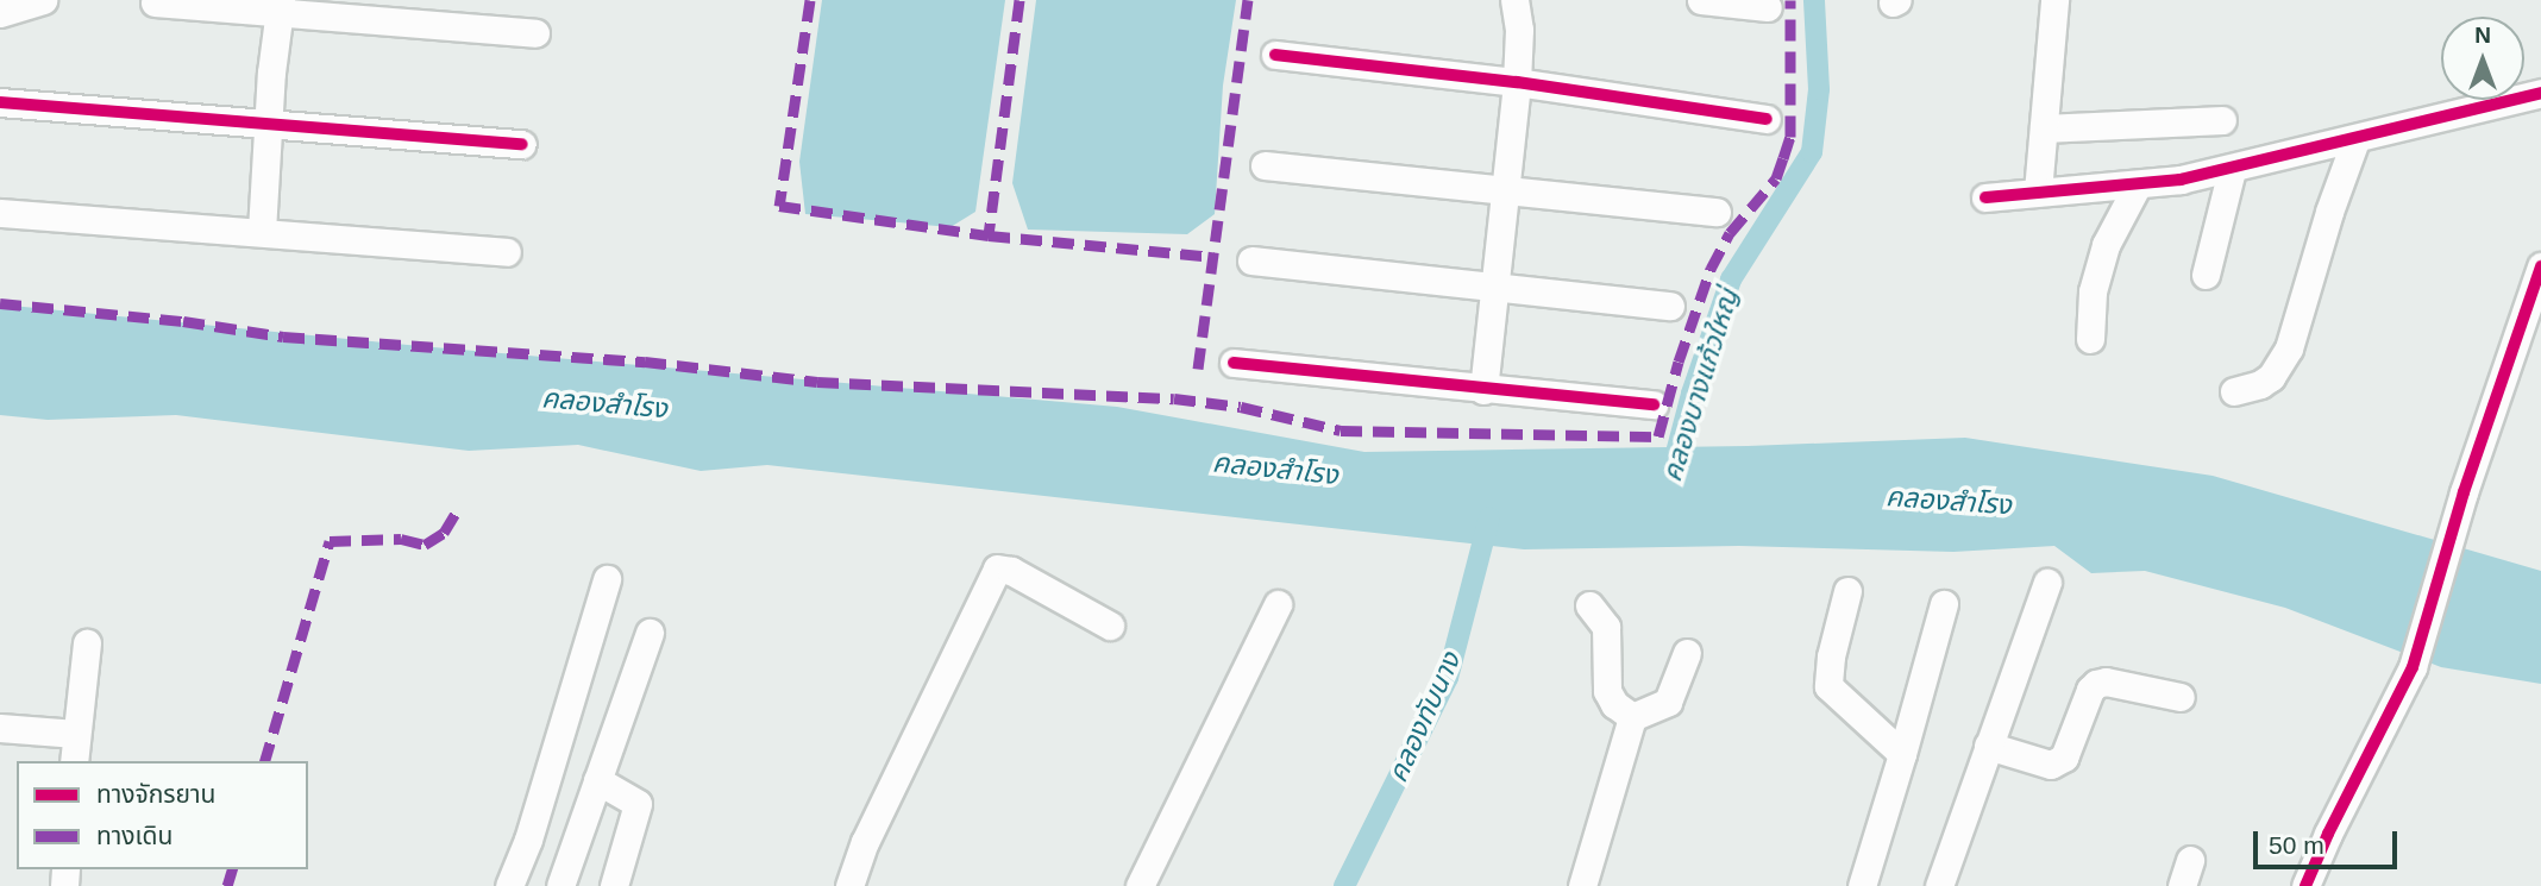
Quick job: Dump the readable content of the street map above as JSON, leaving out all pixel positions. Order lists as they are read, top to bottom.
{
  "water": ["คลองบางแก้วใหญ่", "คลองสำโรง", "คลองทับนาง"],
  "legend": ["ทางจักรยาน", "ทางเดิน"],
  "scale_bar": "50 m",
  "north": "top"
}
